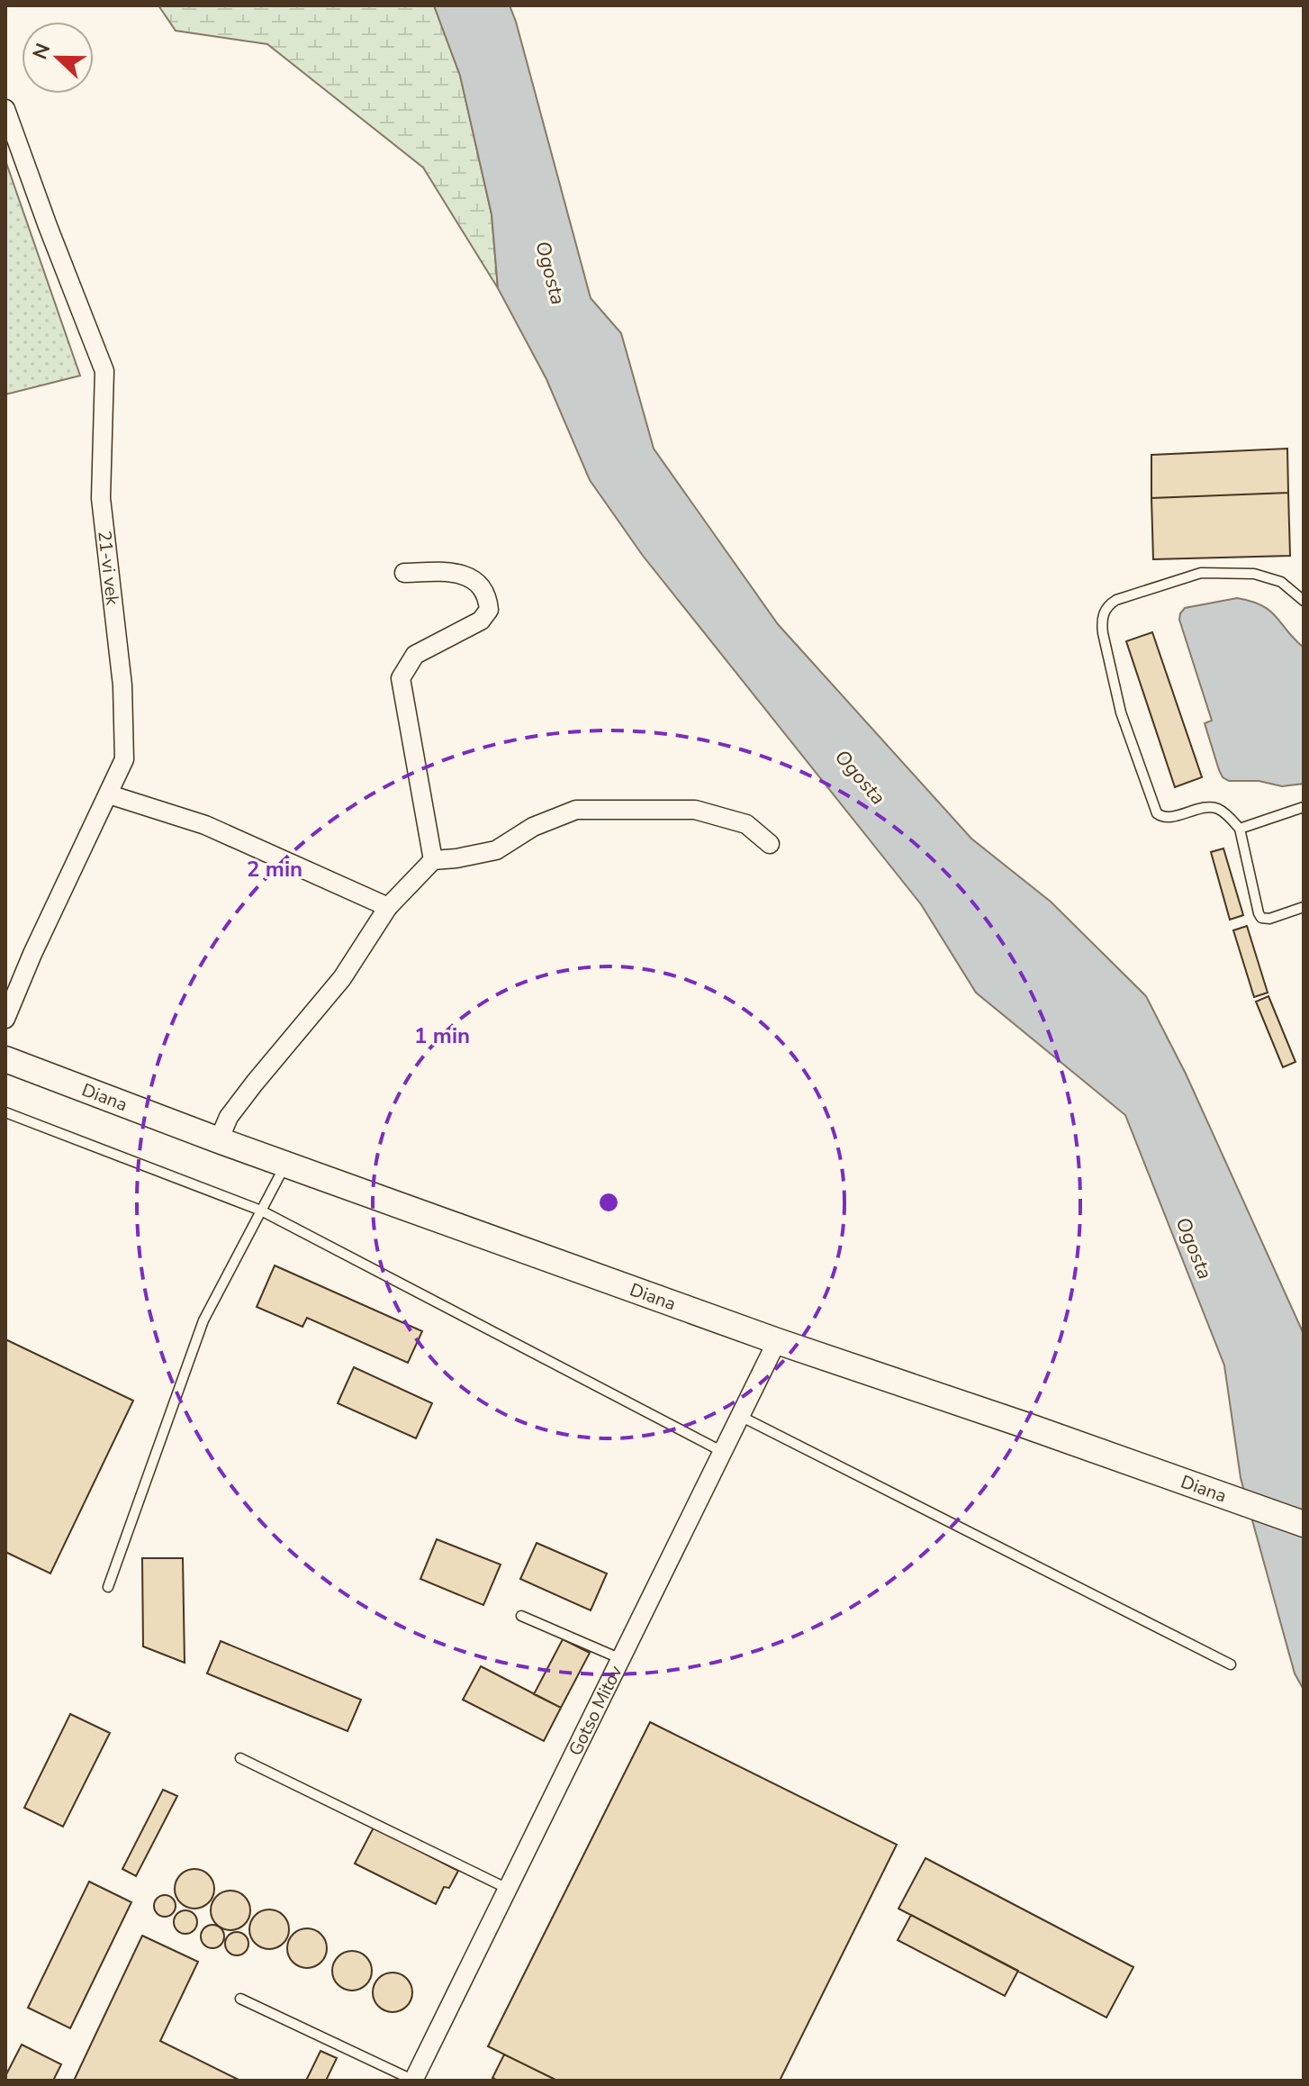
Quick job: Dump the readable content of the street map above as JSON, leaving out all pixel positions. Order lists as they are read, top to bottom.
{
  "streets": {
    "main road": ["Diana"],
    "street": ["21-vi vek", "Gotso Mitov"]
  },
  "crossings": [
    ["Diana", "Gotso Mitov"]
  ],
  "water": ["Ogosta"],
  "north": "left",
  "rings": ["2 min", "1 min"]
}
